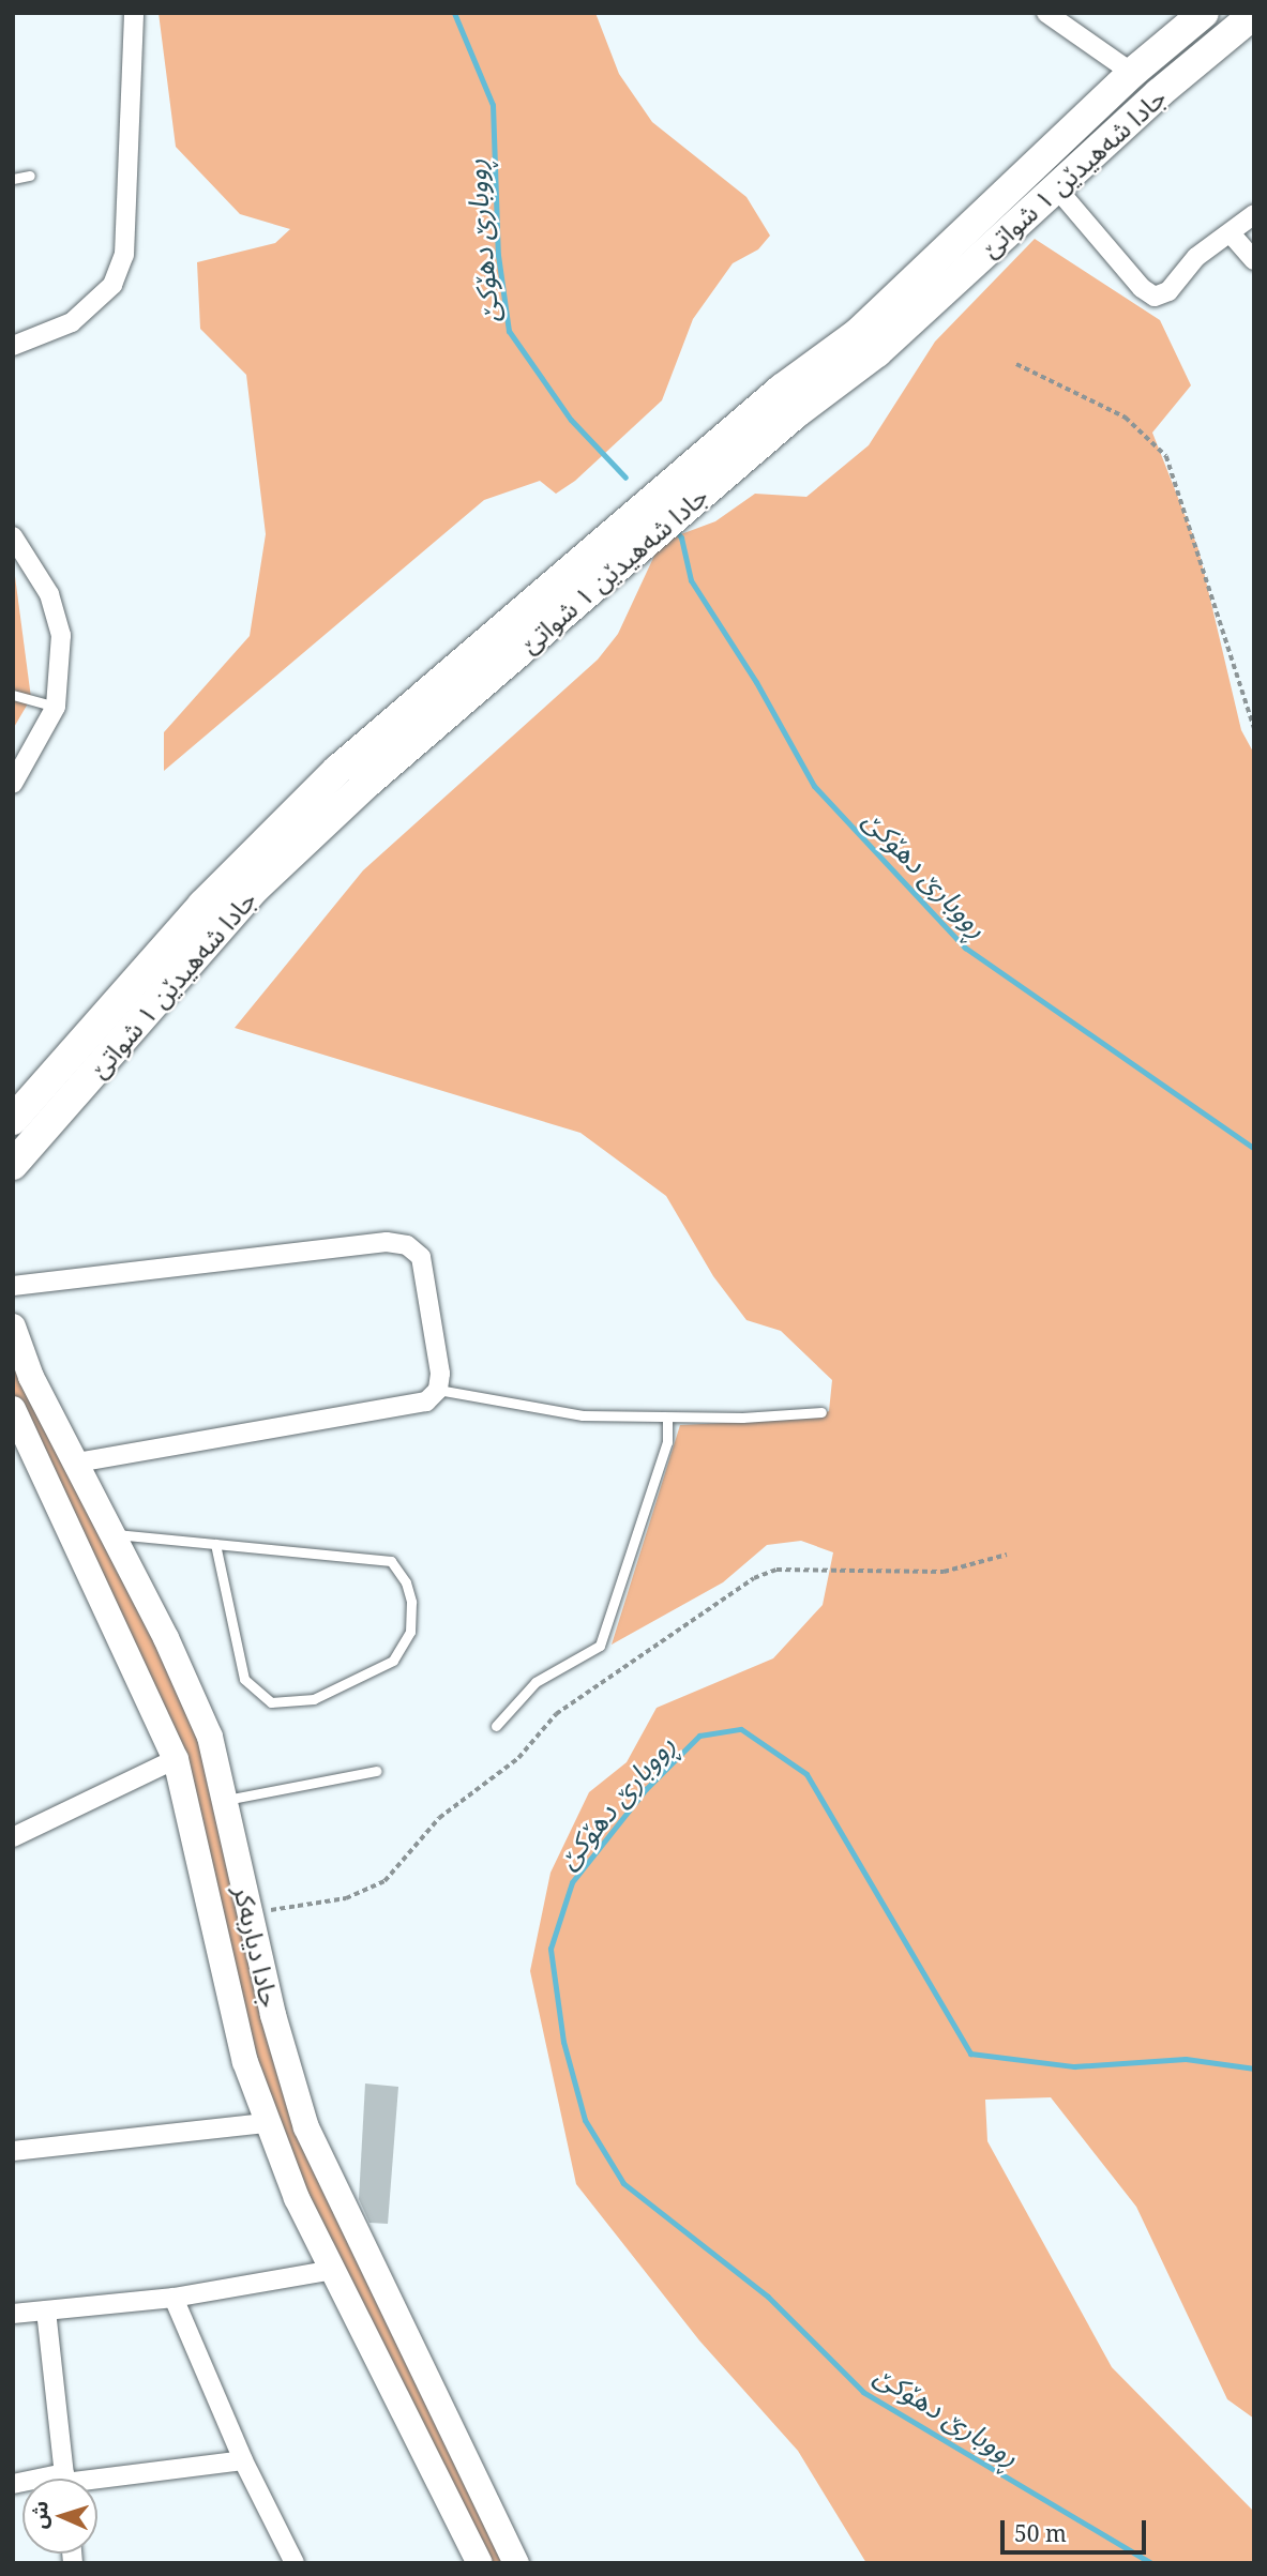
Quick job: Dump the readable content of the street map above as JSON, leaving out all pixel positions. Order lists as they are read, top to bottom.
{
  "streets": {
    "main road": ["جادا شەهیدێن ١ شواتێ", "جادا دیاربه‌كر"]
  },
  "water": ["ڕووبارێ دهۆكێ"],
  "scale_bar": "50 m",
  "north": "left"
}
